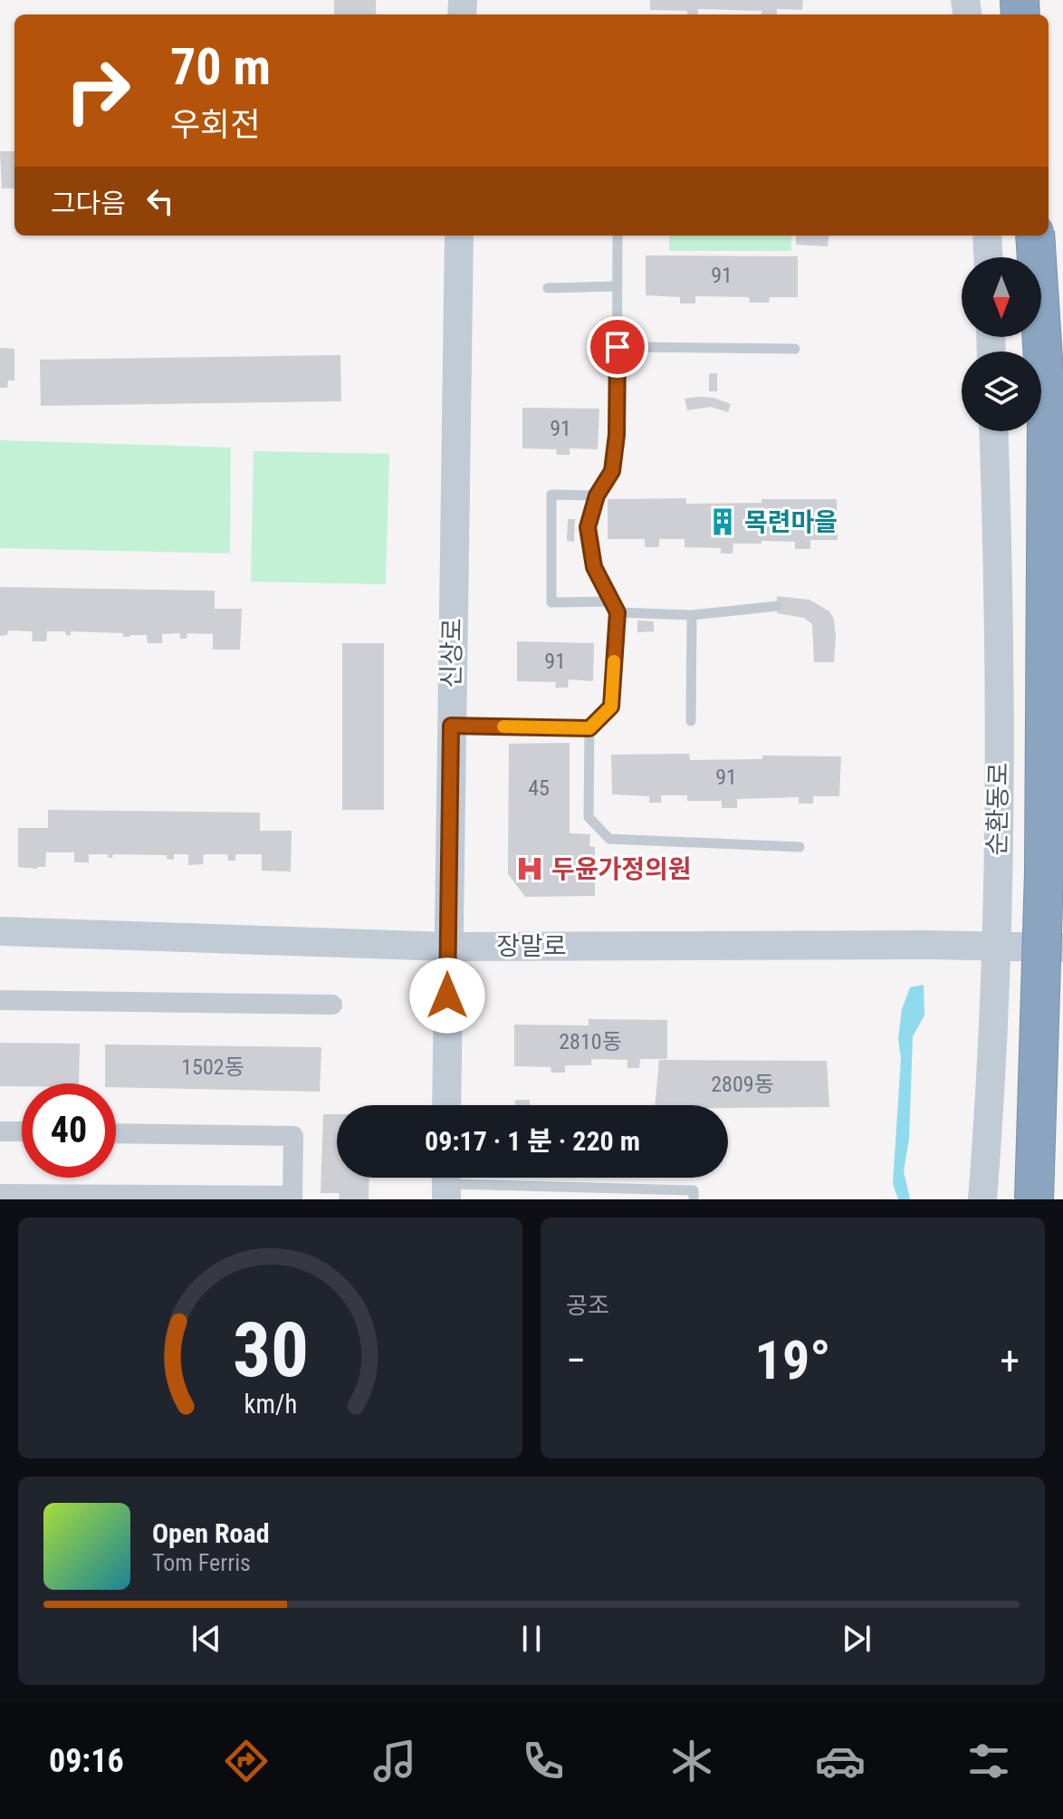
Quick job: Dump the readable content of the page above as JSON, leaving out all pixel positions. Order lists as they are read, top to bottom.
{
  "streets": {
    "street": ["신상로", "순환동로", "장말로"]
  },
  "crossings": [
    ["신상로", "장말로"],
    ["순환동로", "장말로"]
  ],
  "places": {
    "building": ["목련마을"],
    "hospital": ["두윤가정의원"]
  },
  "house_numbers": [
    "91",
    "91",
    "91",
    "91",
    "45",
    "2810동",
    "1502동",
    "2809동"
  ],
  "north": "bottom",
  "page": {
    "turn": ["70 m", "우회전"],
    "then": "그다음",
    "limit": "40",
    "trip": "09:17 · 1 분 · 220 m",
    "tile": "공조",
    "heat": ["−", "19°", "+"],
    "song": ["Open Road", "Tom Ferris"],
    "tabs": "09:16",
    "gauge": ["30", "km/h"]
  }
}
